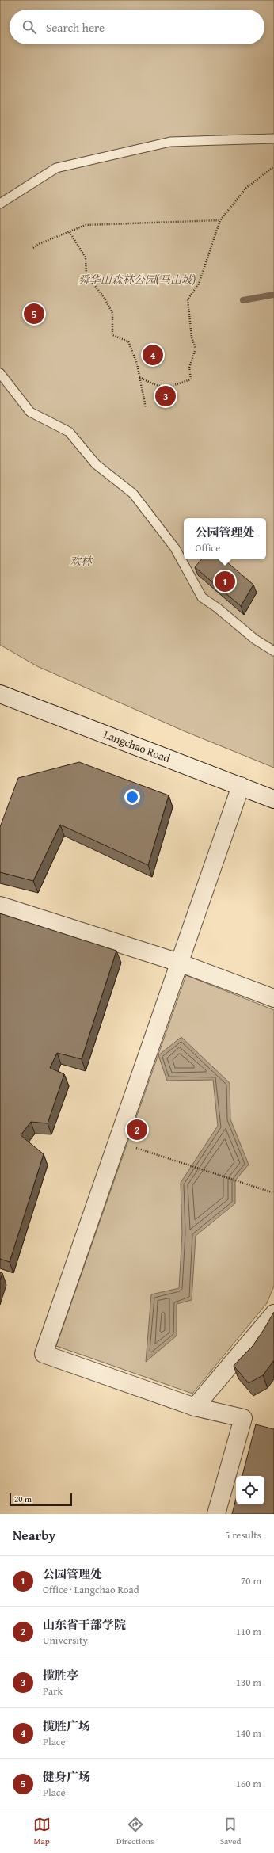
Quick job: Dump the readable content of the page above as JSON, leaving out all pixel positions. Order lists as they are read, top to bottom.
{
  "streets": {
    "street": ["Langchao Road"]
  },
  "parks": ["舜华山森林公园(马山坡)", "欢林"],
  "scale_bar": "20 m",
  "page": {
    "search": "Search here",
    "pins": [
      "5",
      "4",
      "3",
      "1",
      "2"
    ],
    "popup": ["公园管理处", "Office"],
    "scale": "20 m",
    "heading": ["Nearby", "5 results"],
    "list": [
      {
        "mark": "1",
        "name": "公园管理处",
        "note": "Office · Langchao Road",
        "value": "70 m"
      },
      {
        "mark": "2",
        "name": "山东省干部学院",
        "note": "University",
        "value": "110 m"
      },
      {
        "mark": "3",
        "name": "揽胜亭",
        "note": "Park",
        "value": "130 m"
      },
      {
        "mark": "4",
        "name": "揽胜广场",
        "note": "Place",
        "value": "140 m"
      },
      {
        "mark": "5",
        "name": "健身广场",
        "note": "Place",
        "value": "160 m"
      }
    ],
    "nav": ["Map", "Directions", "Saved"]
  }
}
